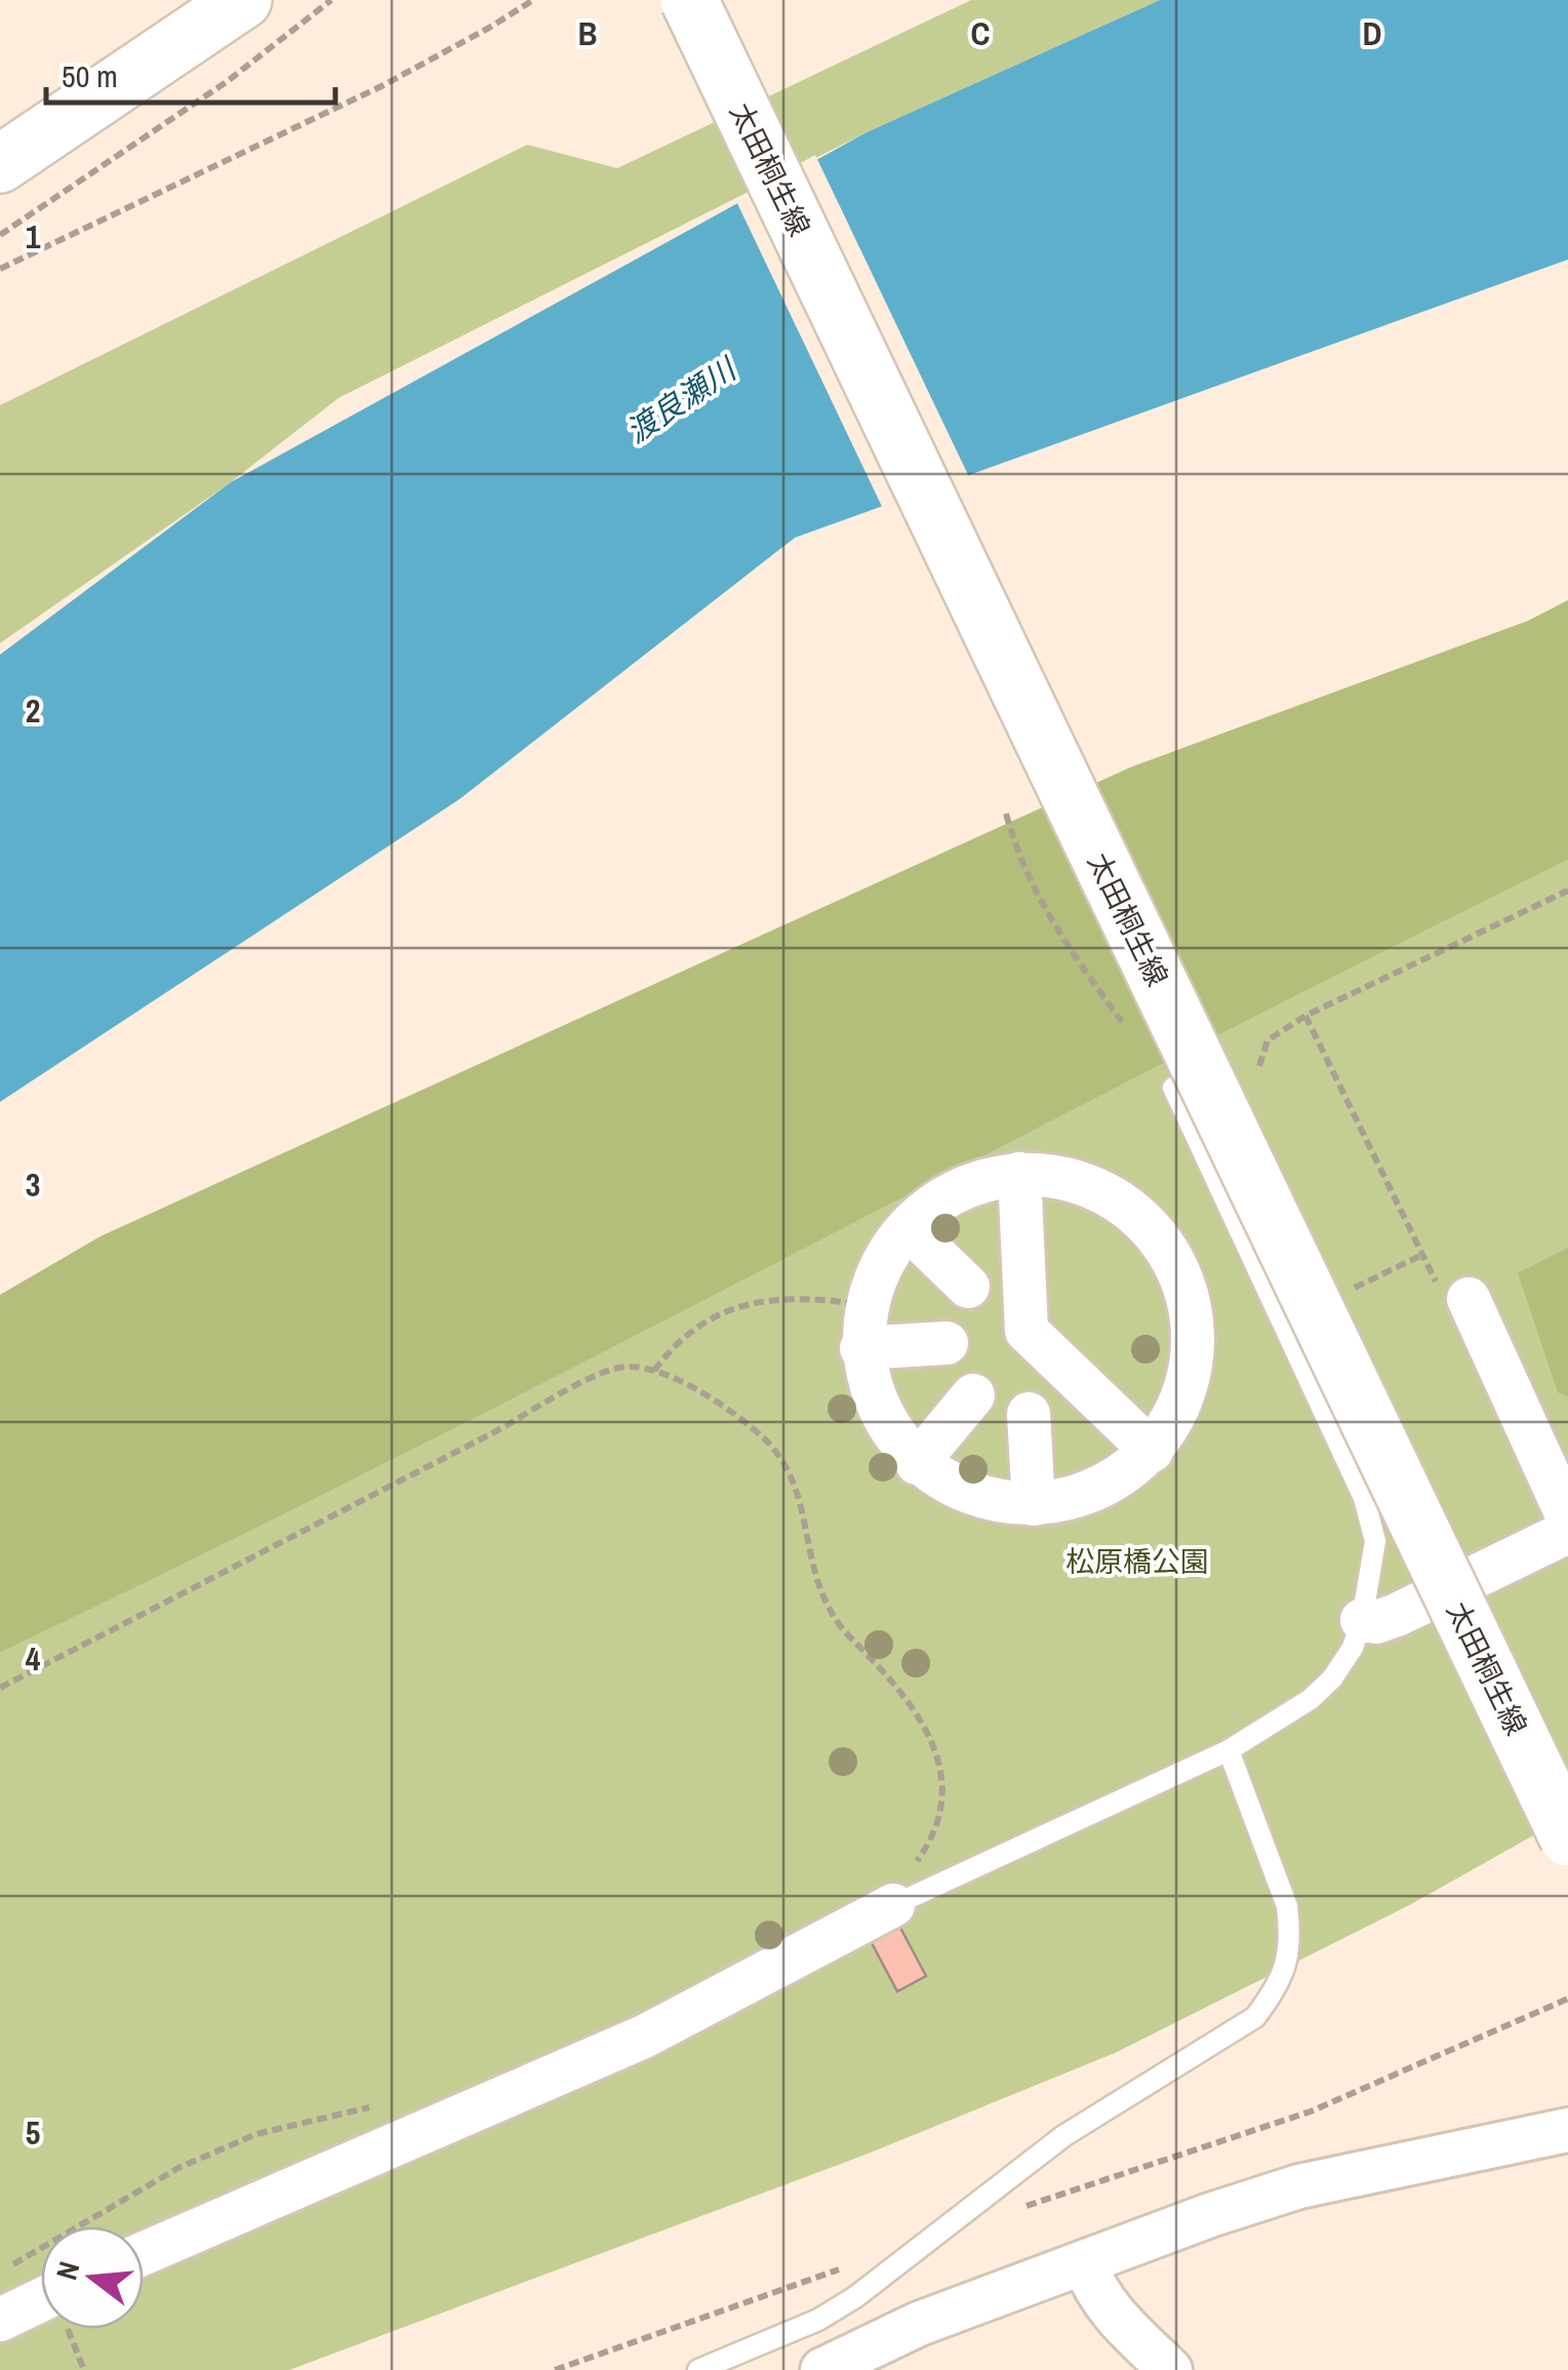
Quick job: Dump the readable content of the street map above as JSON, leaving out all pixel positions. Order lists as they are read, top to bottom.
{
  "streets": {
    "main road": ["太田桐生線"]
  },
  "water": ["渡良瀬川"],
  "parks": ["松原橋公園"],
  "scale_bar": "50 m",
  "north": "left",
  "grid": {
    "columns": ["B", "C", "D"],
    "rows": [
      "1",
      "2",
      "3",
      "4",
      "5"
    ]
  }
}
